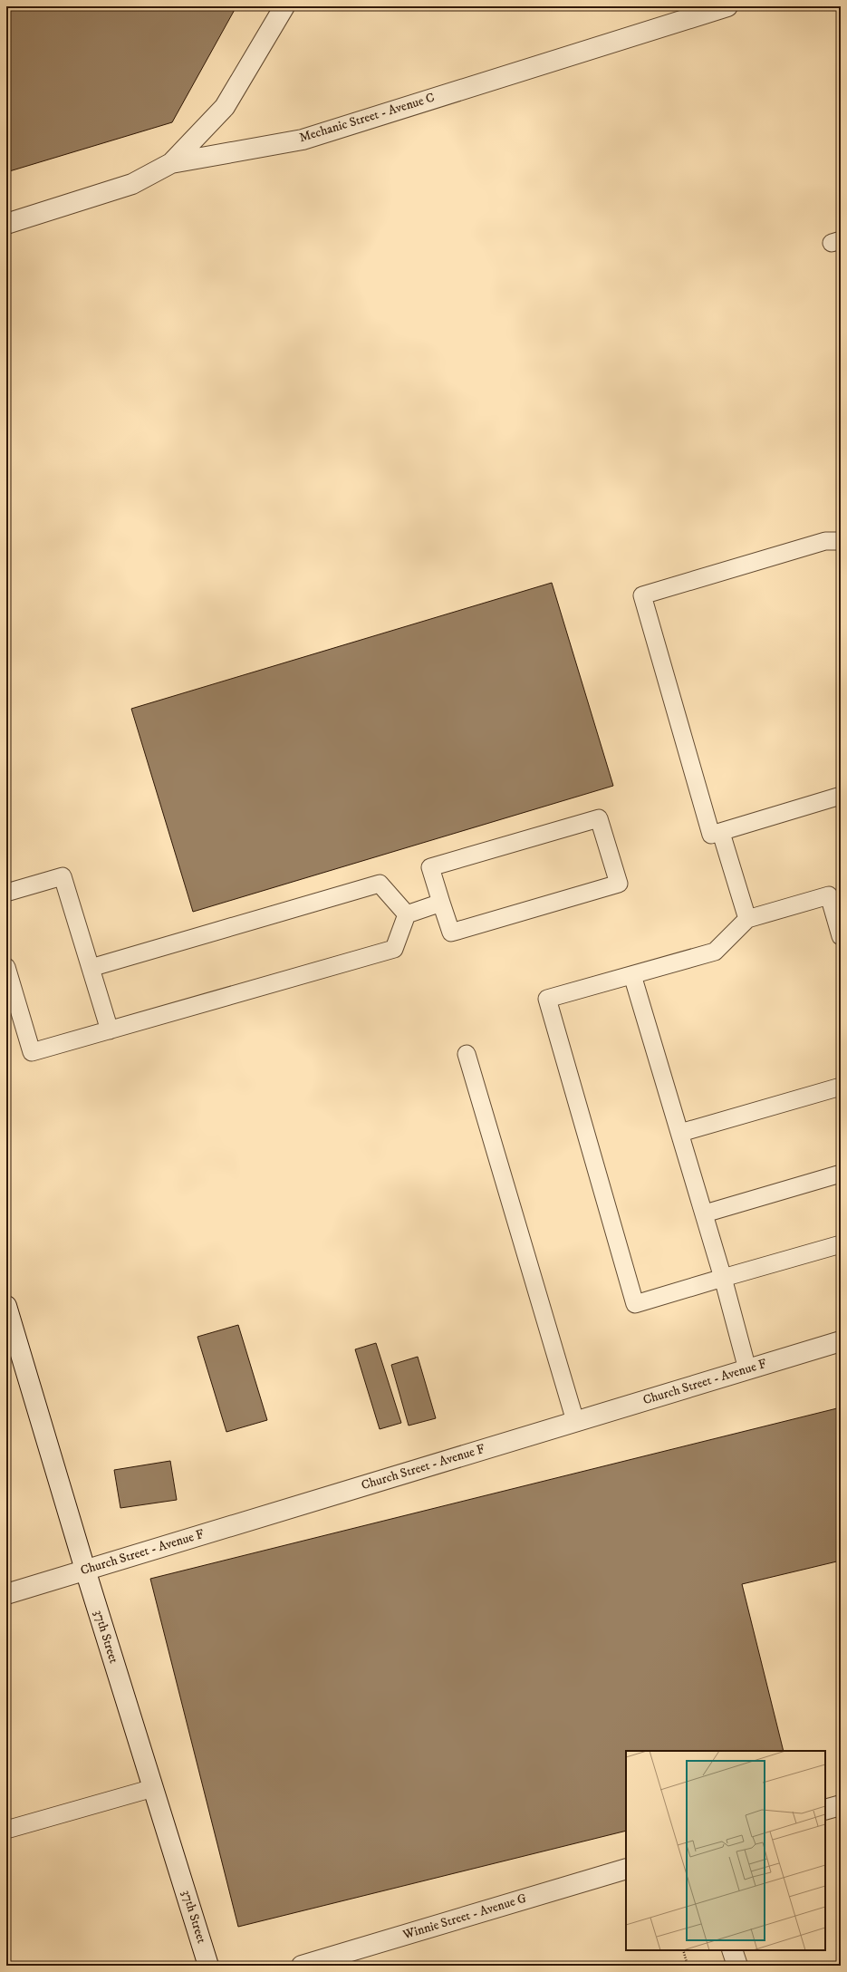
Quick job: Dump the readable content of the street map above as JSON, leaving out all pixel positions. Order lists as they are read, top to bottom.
{
  "streets": {
    "street": [
      "Mechanic Street - Avenue C",
      "Church Street - Avenue F",
      "37th Street",
      "Winnie Street - Avenue G"
    ]
  },
  "crossings": [
    ["Church Street - Avenue F", "37th Street"]
  ]
}
